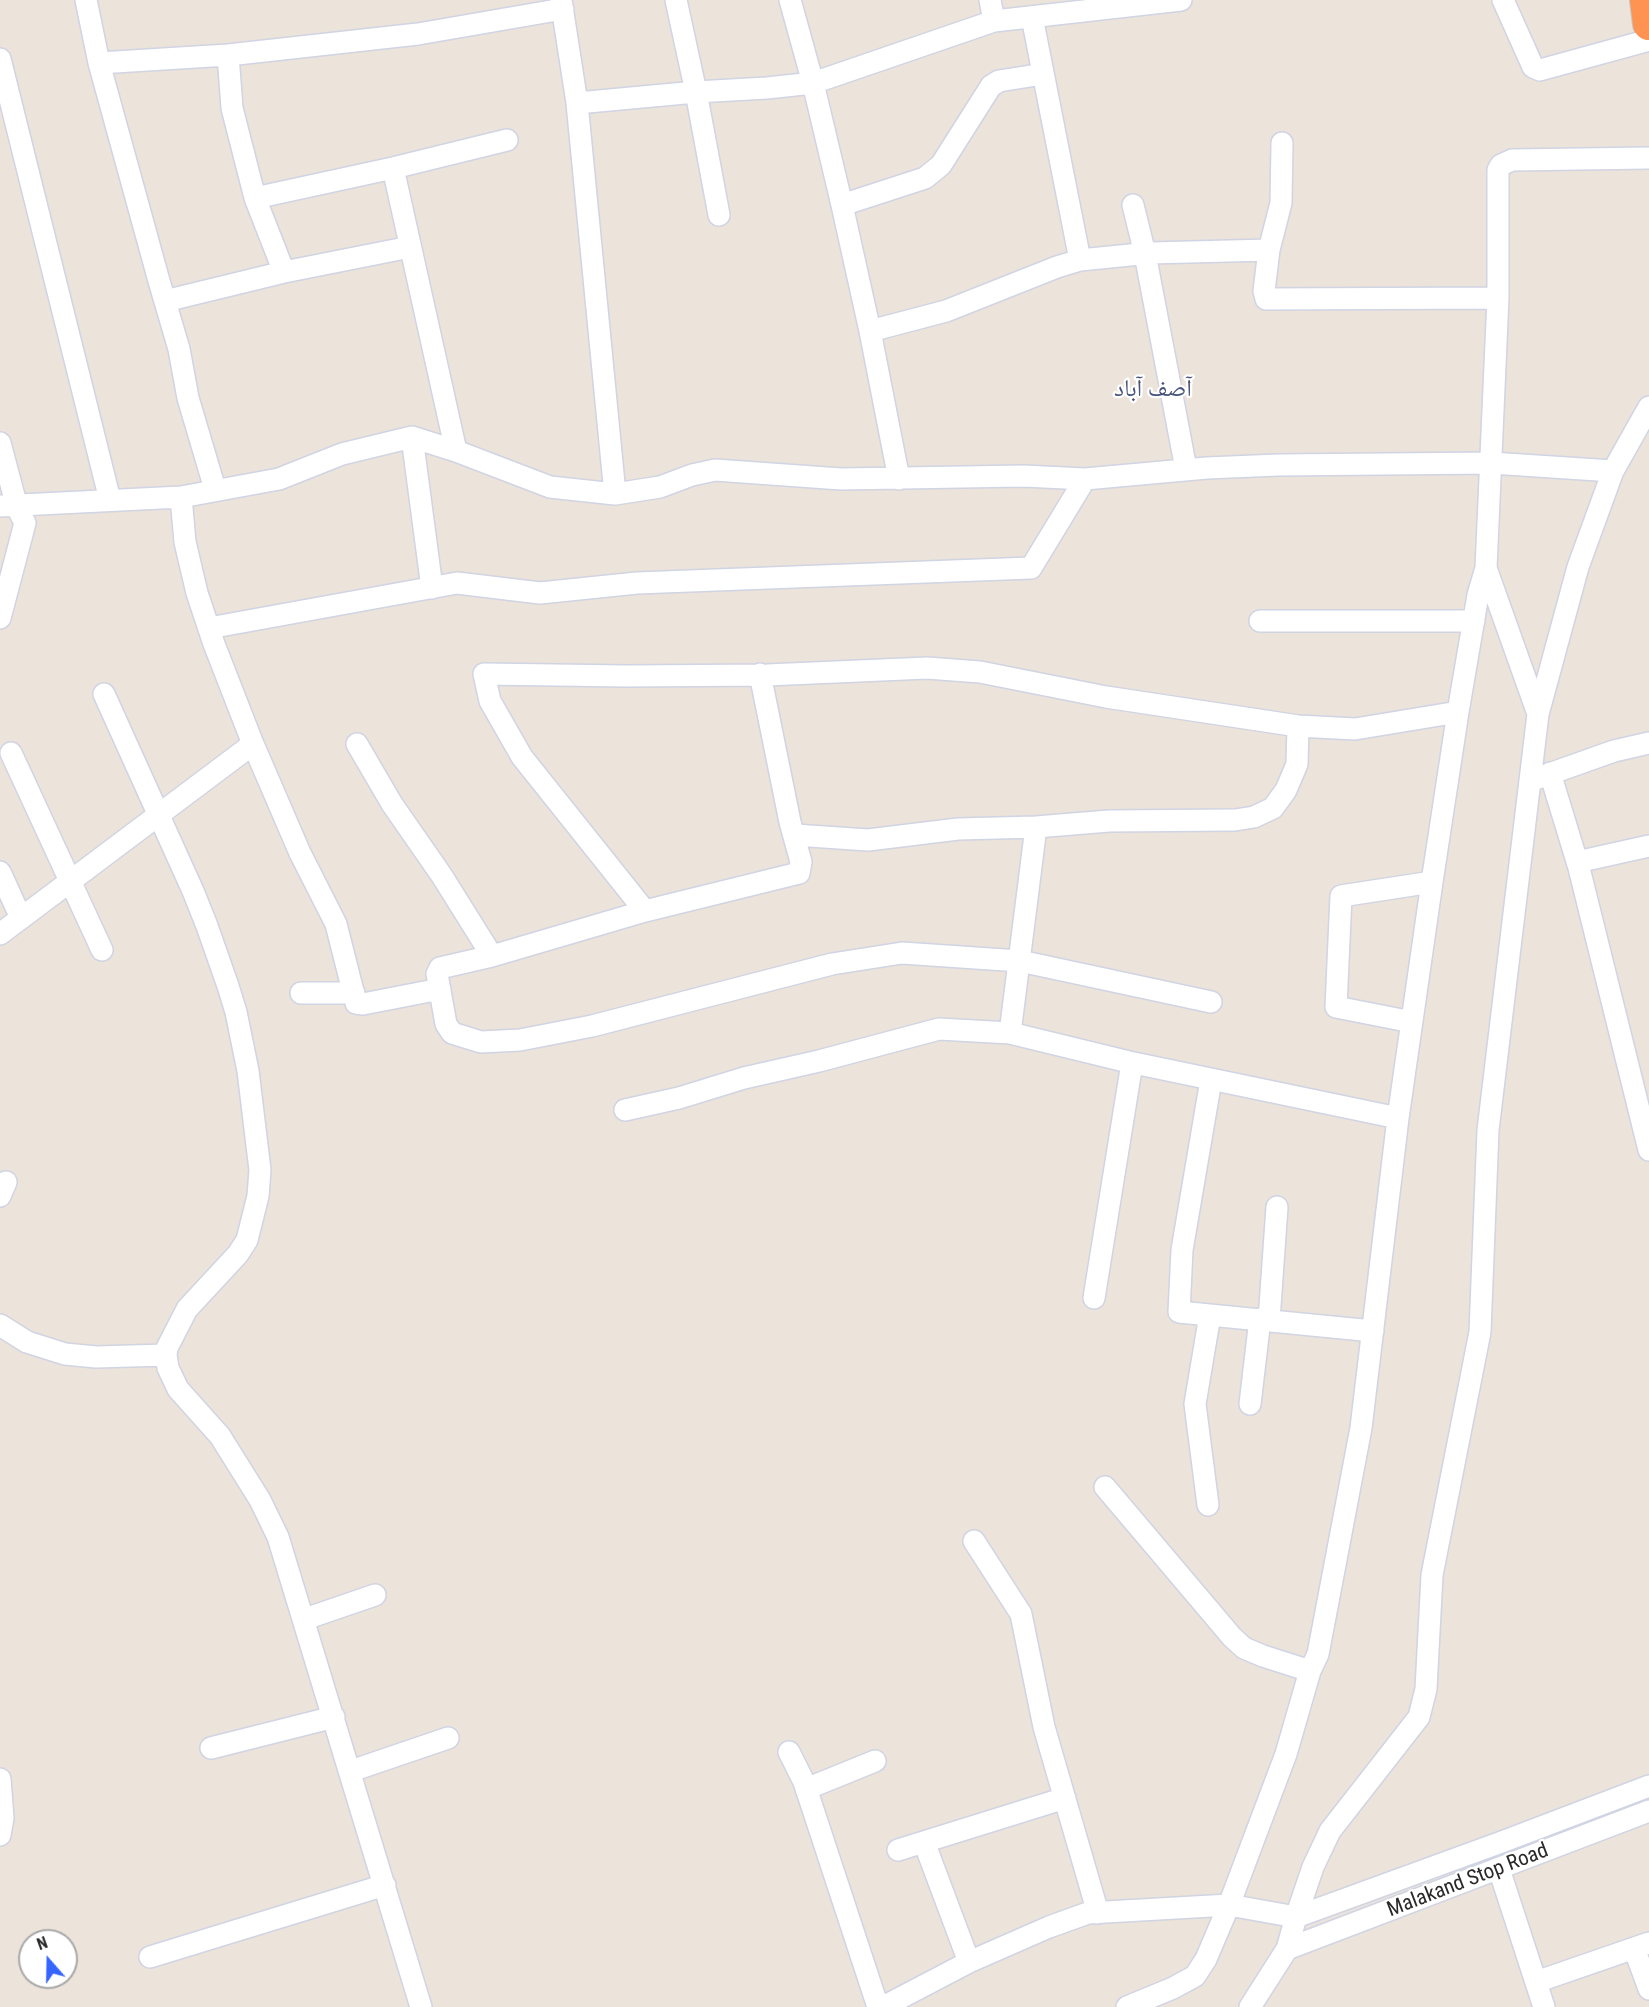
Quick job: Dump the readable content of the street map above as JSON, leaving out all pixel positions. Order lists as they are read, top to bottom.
{
  "streets": {
    "street": ["Malakand Stop Road"]
  },
  "districts": ["آصف آباد"],
  "north": "top"
}
